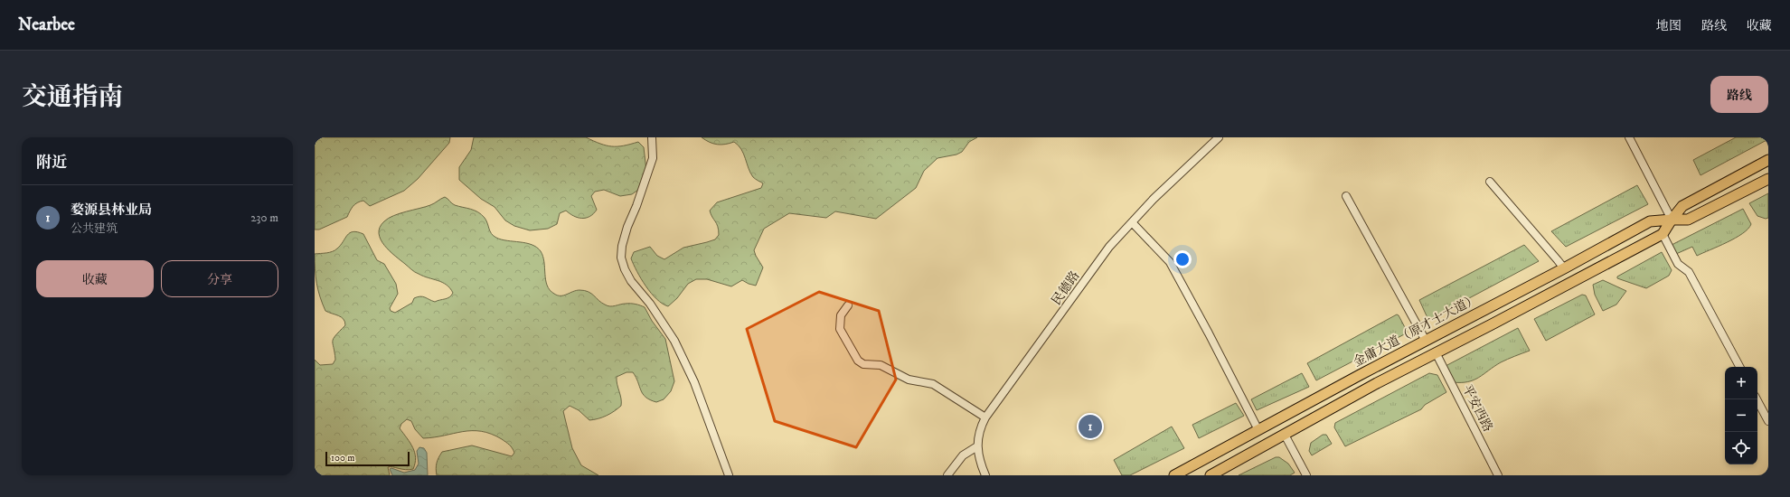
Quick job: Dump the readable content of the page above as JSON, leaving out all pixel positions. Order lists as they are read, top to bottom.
{
  "streets": {
    "main road": ["金庸大道（原才士大道）"],
    "street": ["民德路", "平安西路"]
  },
  "scale_bar": "100 m",
  "page": {
    "header": "Nearbee",
    "nav": ["地图", "路线", "收藏"],
    "title": "交通指南",
    "buttons": [
      "路线",
      ["收藏", "分享"]
    ],
    "heading": "附近",
    "list": [
      {
        "mark": "1",
        "name": "婺源县林业局",
        "note": "公共建筑",
        "value": "230 m"
      }
    ],
    "map_buttons": ["+", "−"],
    "pins": "1",
    "scale": "100 m"
  }
}
